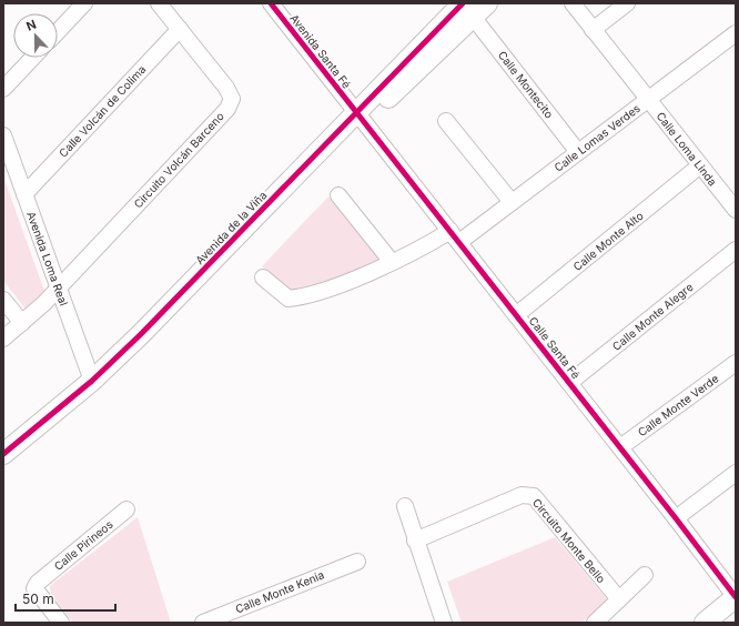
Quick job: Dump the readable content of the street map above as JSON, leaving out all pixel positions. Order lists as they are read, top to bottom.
{
  "streets": {
    "street": [
      "Avenida Santa Fé",
      "Calle Montecito",
      "Calle Volcán de Colima",
      "Calle Lomas Verdes",
      "Calle Loma Linda",
      "Circuito Volcán Barceno",
      "Avenida de la Viña",
      "Calle Monte Alto",
      "Avenida Loma Real",
      "Calle Monte Alegre",
      "Calle Santa Fé",
      "Calle Monte Verde",
      "Circuito Monte Bello",
      "Calle Pirineos",
      "Calle Monte Kenia"
    ]
  },
  "crossings": [
    ["Avenida Santa Fé", "Avenida de la Viña"],
    ["Avenida Santa Fé", "Calle Santa Fé"],
    ["Calle Montecito", "Calle Lomas Verdes"],
    ["Calle Montecito", "Avenida de la Viña"],
    ["Calle Volcán de Colima", "Circuito Volcán Barceno"],
    ["Calle Volcán de Colima", "Avenida Loma Real"],
    ["Calle Lomas Verdes", "Calle Loma Linda"],
    ["Calle Lomas Verdes", "Calle Santa Fé"],
    ["Calle Loma Linda", "Calle Monte Alto"],
    ["Circuito Volcán Barceno", "Avenida Loma Real"],
    ["Avenida de la Viña", "Avenida Loma Real"],
    ["Avenida de la Viña", "Calle Santa Fé"],
    ["Calle Monte Alto", "Calle Santa Fé"],
    ["Calle Monte Alegre", "Calle Santa Fé"],
    ["Calle Santa Fé", "Calle Monte Verde"]
  ],
  "scale_bar": "50 m",
  "north": "top"
}
